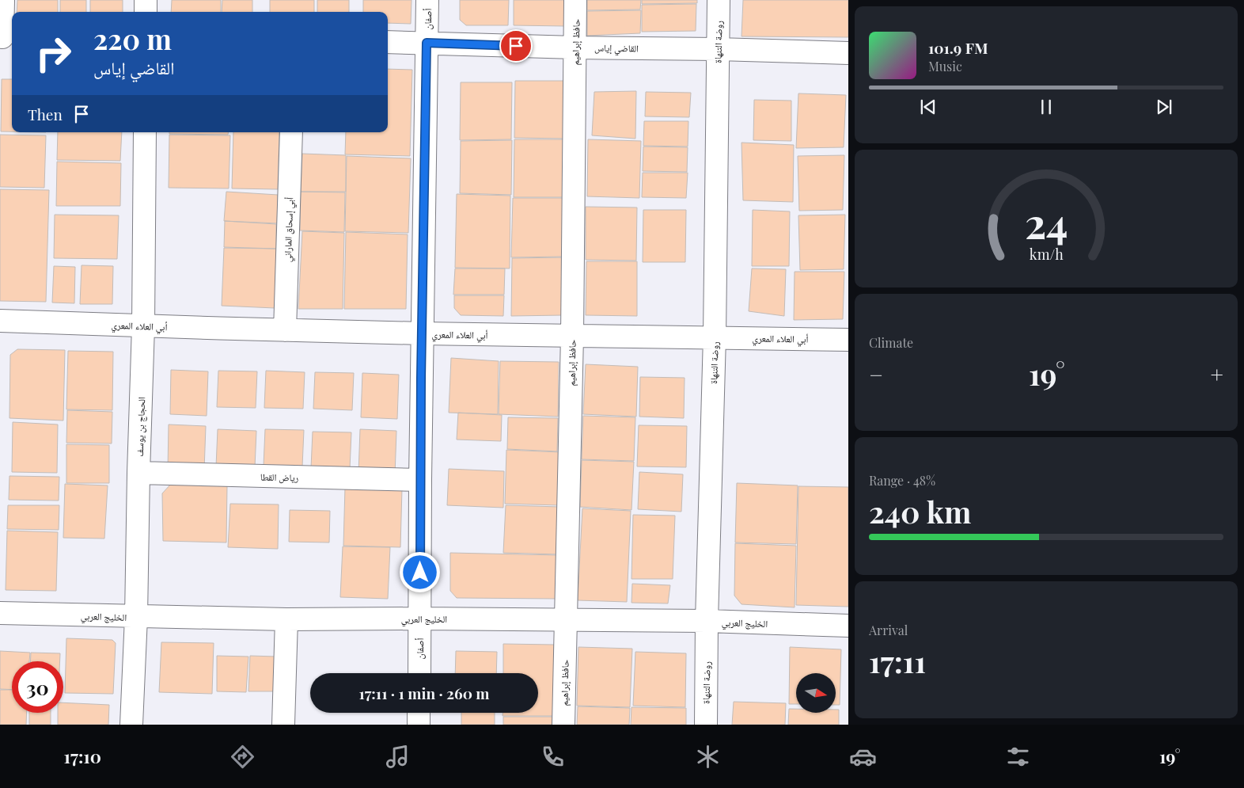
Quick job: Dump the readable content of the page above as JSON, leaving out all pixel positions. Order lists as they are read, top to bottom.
{
  "streets": {
    "street": [
      "أصفان",
      "حافظ إبراهيم",
      "روضة التنهاة",
      "القاضي إياس",
      "أبي إسحاق الماراني",
      "أبي العلاء المعري",
      "الحجاج بن يوسف",
      "رياض القطا",
      "الخليج العربي"
    ]
  },
  "crossings": [
    ["أصفان", "القاضي إياس"],
    ["أصفان", "أبي العلاء المعري"],
    ["أصفان", "رياض القطا"],
    ["أصفان", "الخليج العربي"],
    ["حافظ إبراهيم", "القاضي إياس"],
    ["حافظ إبراهيم", "أبي العلاء المعري"],
    ["حافظ إبراهيم", "الخليج العربي"],
    ["روضة التنهاة", "القاضي إياس"],
    ["روضة التنهاة", "أبي العلاء المعري"],
    ["روضة التنهاة", "الخليج العربي"],
    ["أبي إسحاق الماراني", "أبي العلاء المعري"],
    ["أبي العلاء المعري", "الحجاج بن يوسف"],
    ["الحجاج بن يوسف", "رياض القطا"],
    ["الحجاج بن يوسف", "الخليج العربي"]
  ],
  "north": "right",
  "page": {
    "turn": ["220 m", "القاضي إياس"],
    "song": ["101.9 FM", "Music"],
    "then": "Then",
    "tile": [
      "Climate",
      ["Range · 48%", "240 km"],
      ["Arrival", "17:11"]
    ],
    "heat": ["−", "19°", "+"],
    "limit": "30",
    "trip": "17:11 · 1 min · 260 m",
    "tabs": ["17:10", "19°"],
    "gauge": ["24", "km/h"]
  }
}
